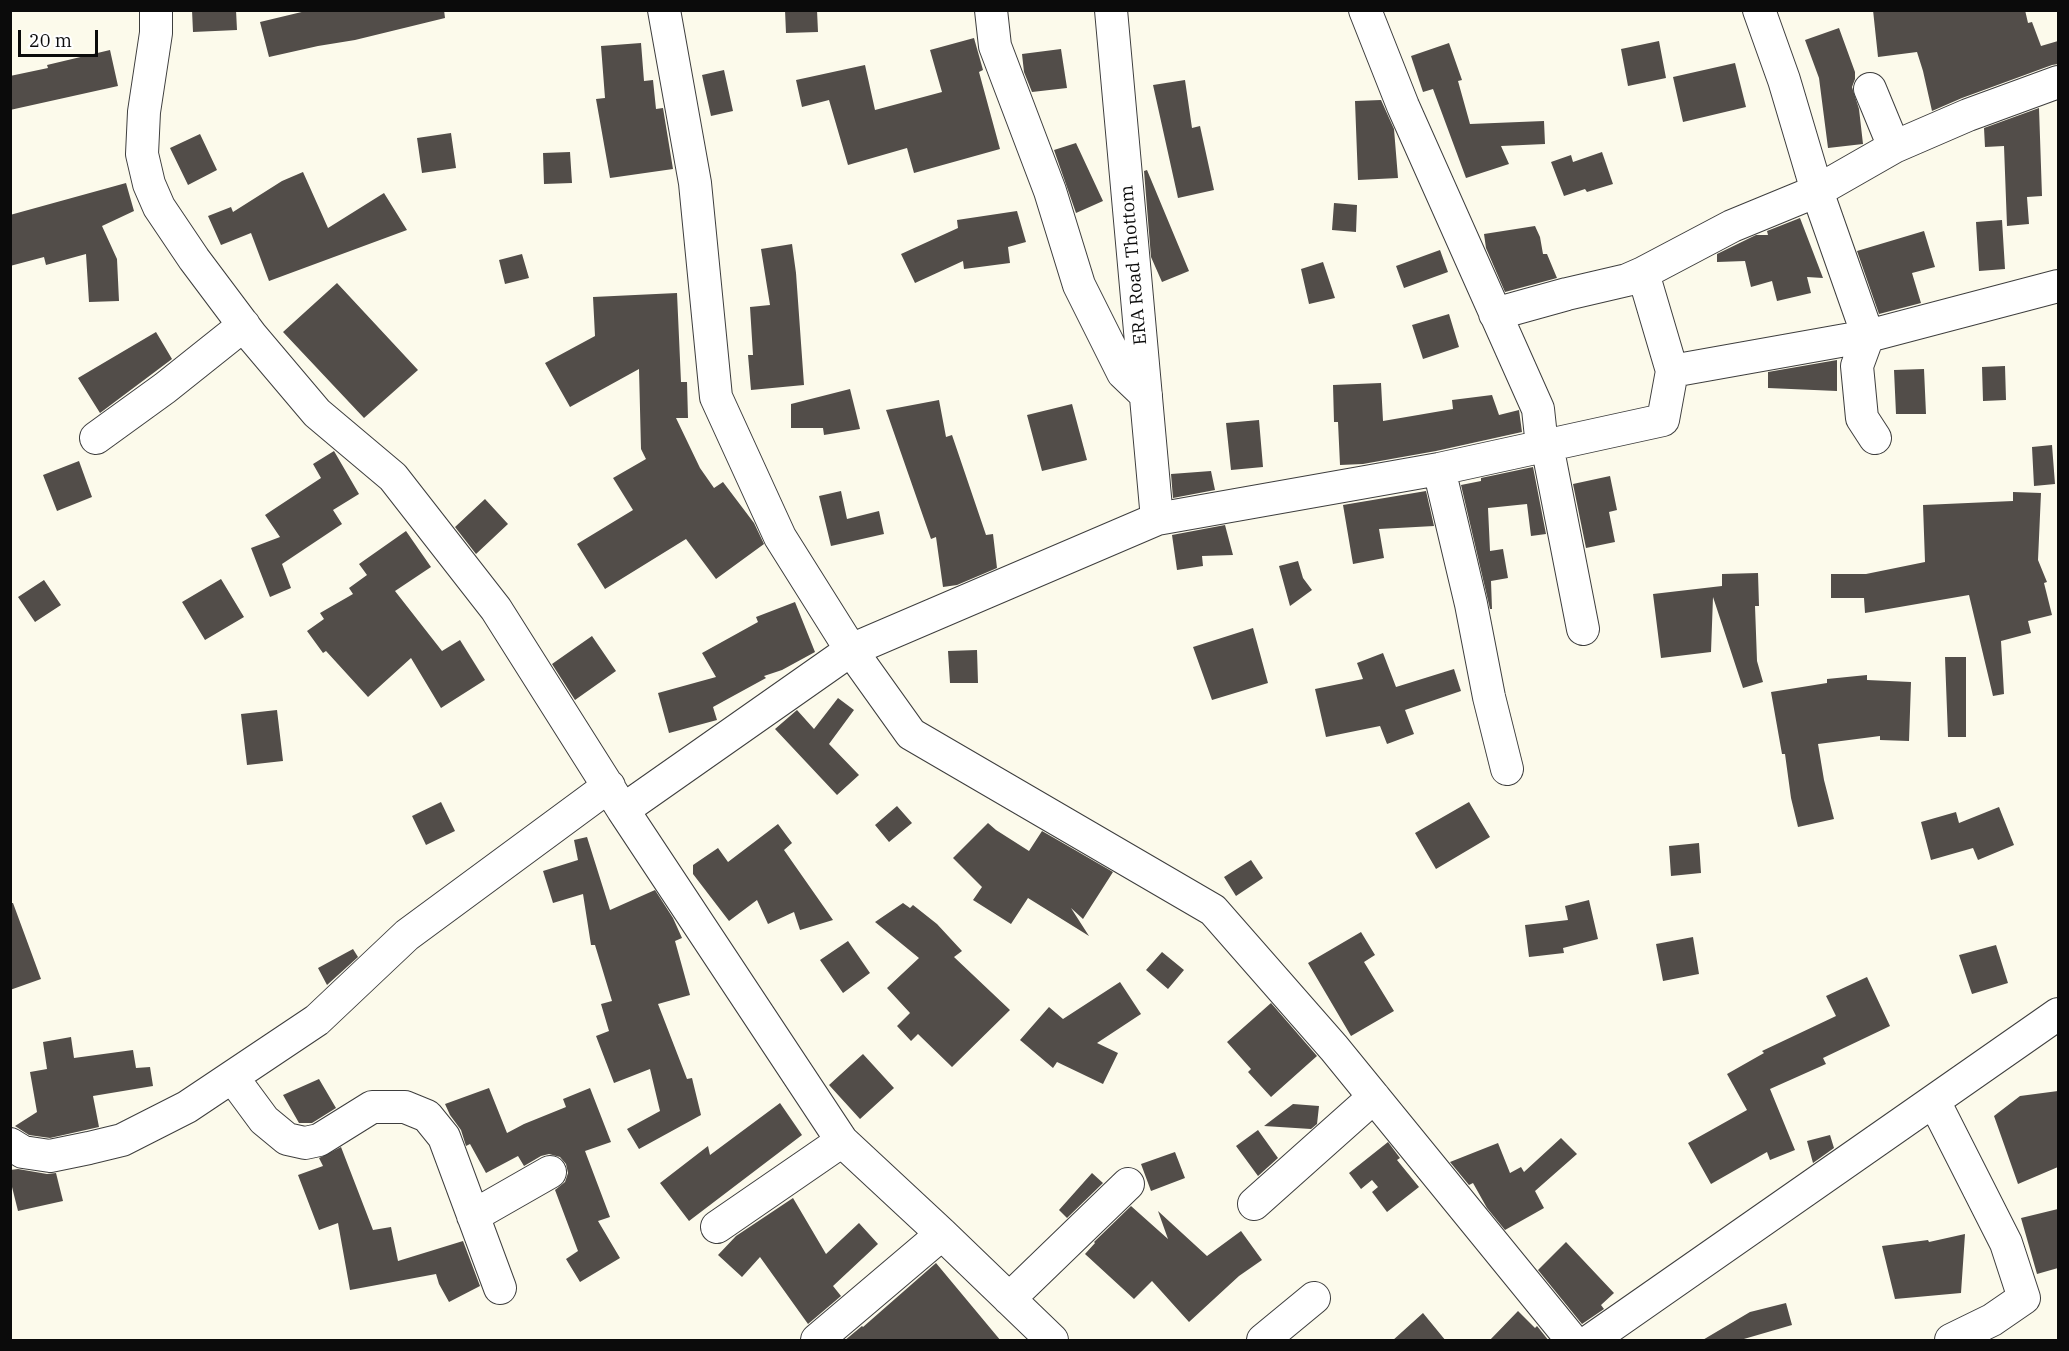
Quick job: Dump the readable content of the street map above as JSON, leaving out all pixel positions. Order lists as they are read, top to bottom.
{
  "streets": {
    "street": ["ERA Road Thottom"]
  },
  "scale_bar": "20 m"
}
